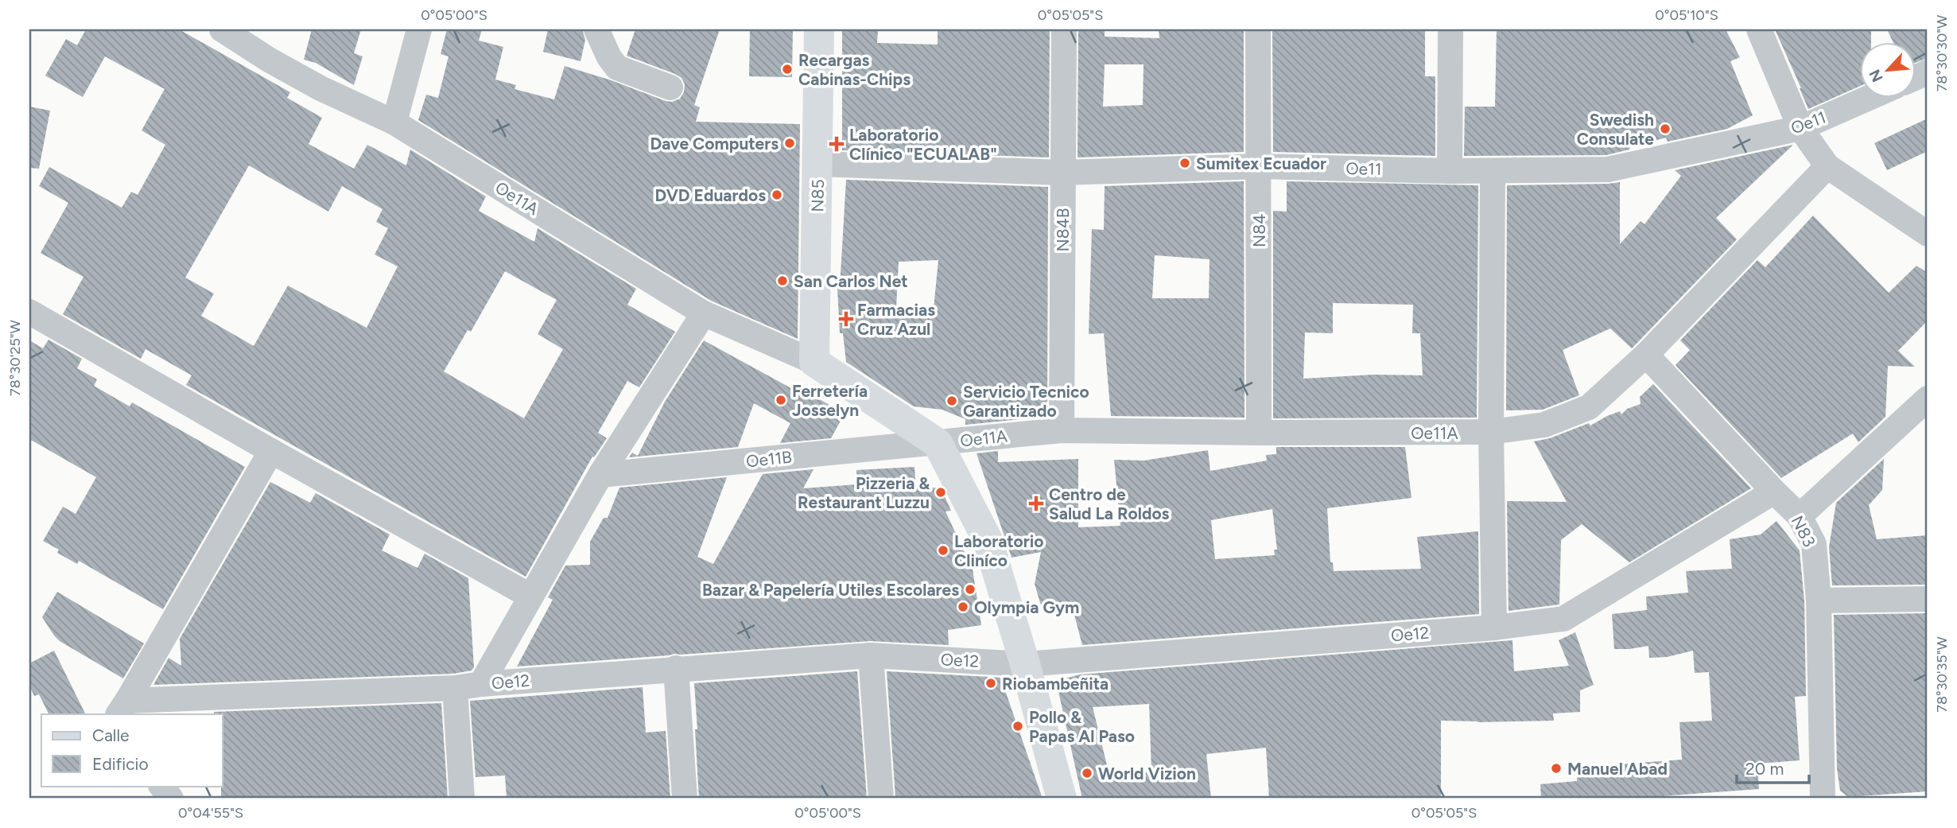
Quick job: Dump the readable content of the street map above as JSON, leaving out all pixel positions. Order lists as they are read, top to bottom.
{
  "streets": {
    "main road": ["N85"],
    "street": [
      "Oe11",
      "Oe11A",
      "N84B",
      "N84",
      "Oe11B",
      "N83",
      "Oe12"
    ]
  },
  "crossings": [
    ["Oe11", "N85"],
    ["Oe11", "N84B"],
    ["Oe11", "N84"],
    ["N85", "Oe11A"],
    ["Oe11A", "N84B"],
    ["Oe11A", "N84"],
    ["Oe11A", "Oe11B"],
    ["Oe11A", "N83"],
    ["N83", "Oe12"]
  ],
  "places": {
    "other": [
      "Recargas Cabinas-Chips",
      "Swedish Consulate",
      "Dave Computers",
      "Sumitex Ecuador",
      "DVD Eduardos",
      "San Carlos Net",
      "Ferretería Josselyn",
      "Servicio Tecnico Garantizado",
      "Pizzeria & Restaurant Luzzu",
      "Laboratorio Cliníco",
      "Bazar & Papelería Utiles Escolares",
      "Olympia Gym",
      "Riobambeñita",
      "Pollo & Papas Al Paso",
      "Manuel Abad",
      "World Vizion"
    ],
    "health": ["Laboratorio Clínico \"ECUALAB\"", "Farmacias Cruz Azul", "Centro de Salud La Roldos"]
  },
  "legend": ["Calle", "Edificio"],
  "scale_bar": "20 m",
  "north": "bottom left",
  "coordinates": [
    "0°05'00\"S",
    "0°05'05\"S",
    "0°05'10\"S",
    "78°30'30\"W",
    "78°30'25\"W",
    "78°30'35\"W",
    "0°04'55\"S"
  ]
}
